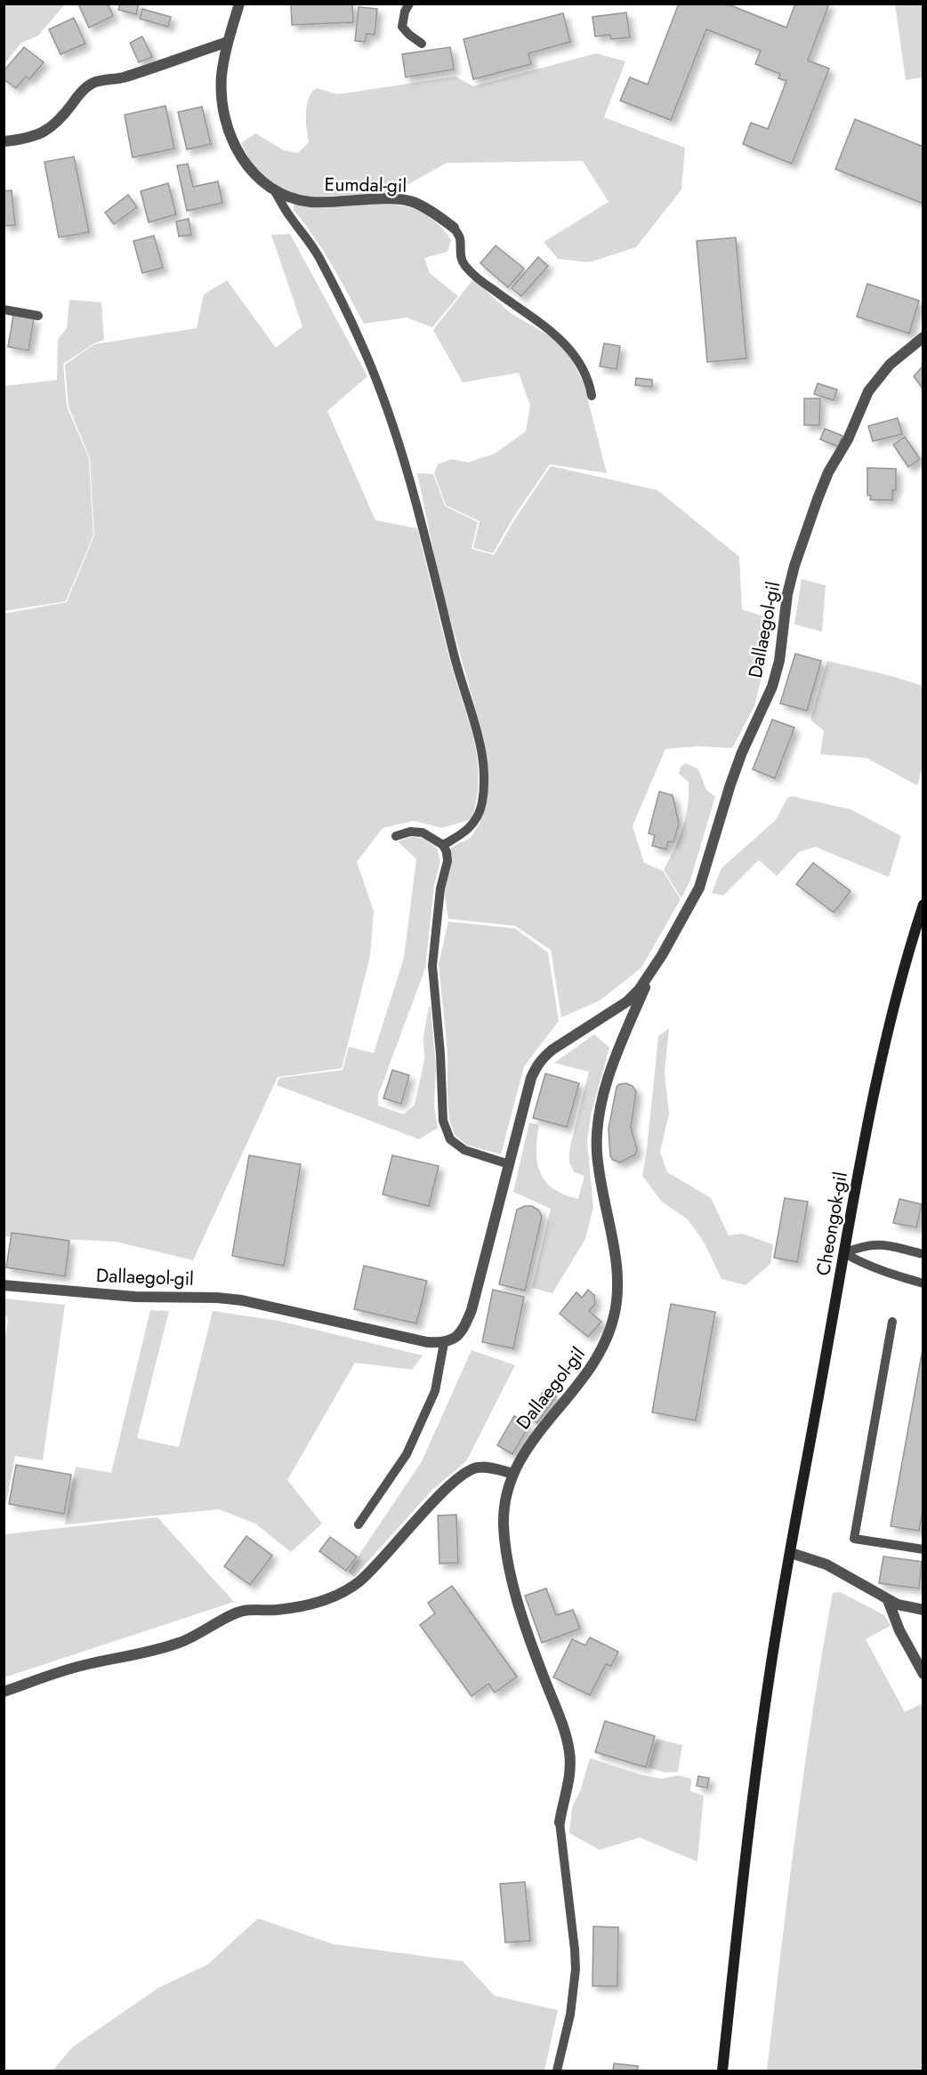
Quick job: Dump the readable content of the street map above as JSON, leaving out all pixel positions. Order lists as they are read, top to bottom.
{
  "streets": {
    "street": ["Eumdal-gil", "Dallaegol-gil", "Cheongok-gil"]
  }
}
